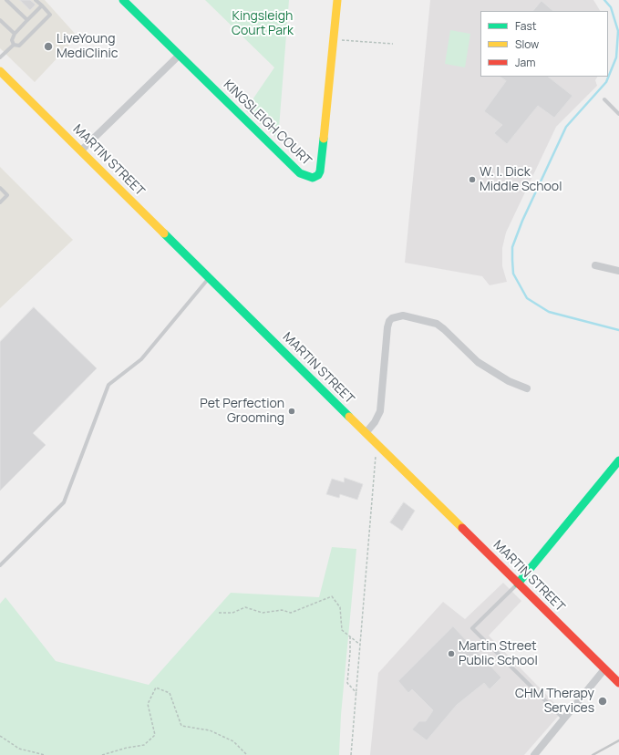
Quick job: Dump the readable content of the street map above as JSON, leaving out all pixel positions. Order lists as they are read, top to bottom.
{
  "streets": {
    "street": ["KINGSLEIGH COURT", "MARTIN STREET"]
  },
  "parks": ["Kingsleigh Court Park"],
  "places": [
    "LiveYoung MediClinic",
    "W. I. Dick Middle School",
    "Pet Perfection Grooming",
    "Martin Street Public School",
    "CHM Therapy Services"
  ],
  "legend": ["Fast", "Slow", "Jam"]
}
